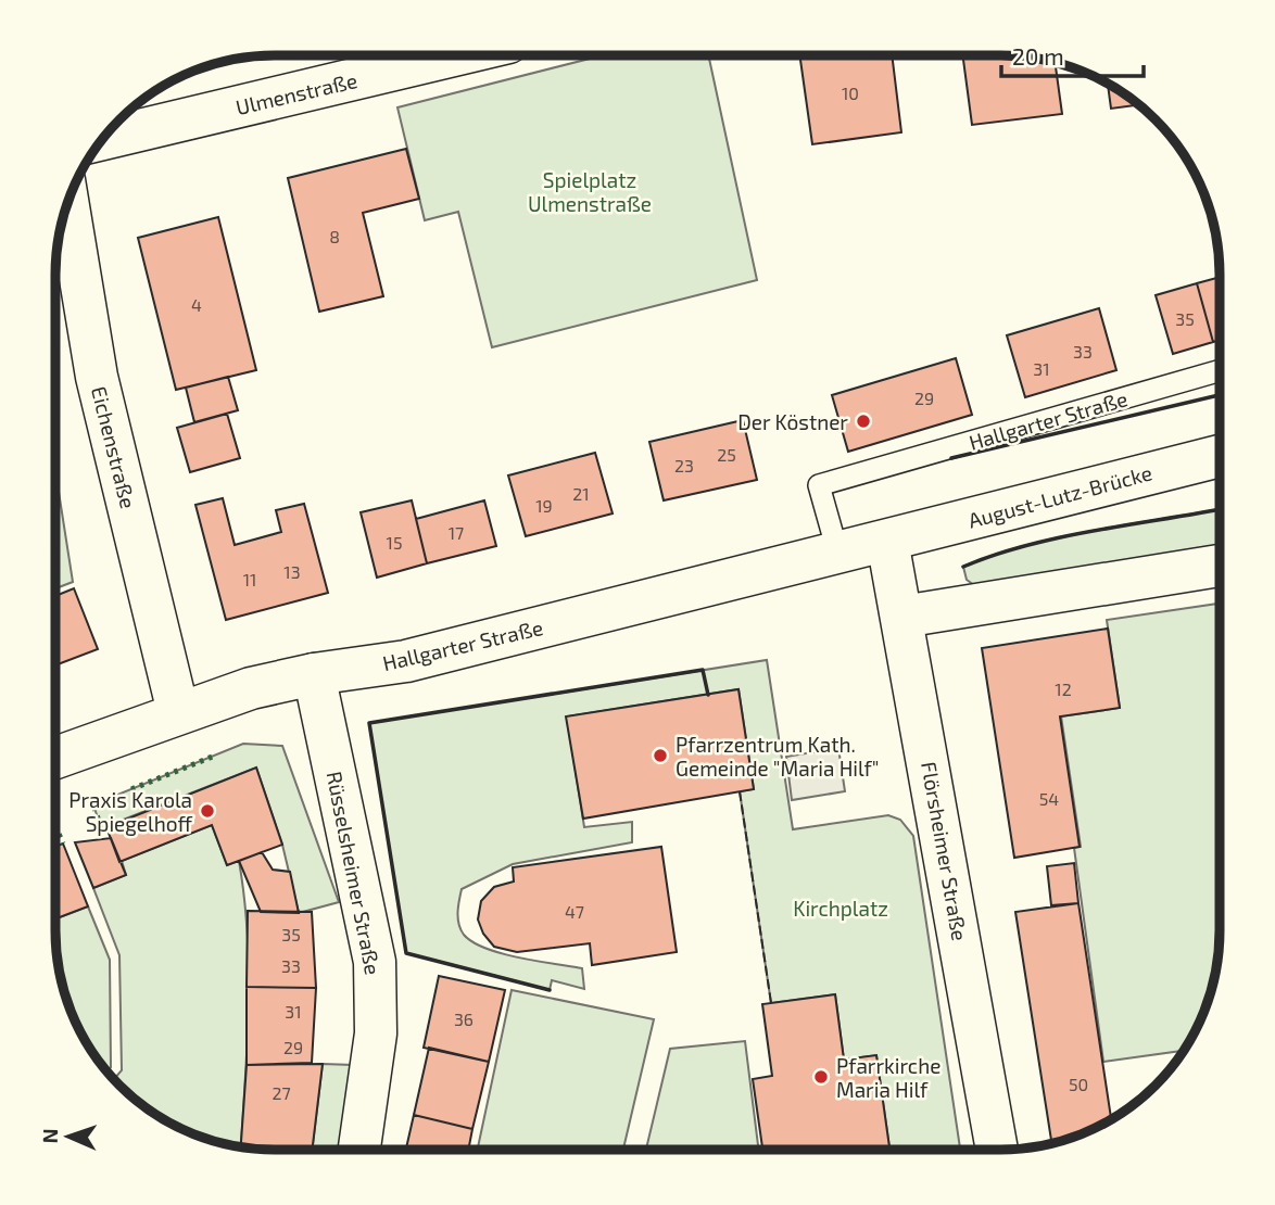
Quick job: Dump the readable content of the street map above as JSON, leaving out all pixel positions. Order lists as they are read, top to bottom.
{
  "streets": {
    "street": [
      "Ulmenstraße",
      "Hallgarter Straße",
      "Eichenstraße",
      "August-Lutz-Brücke",
      "Flörsheimer Straße",
      "Rüsselsheimer Straße"
    ]
  },
  "crossings": [
    ["Hallgarter Straße", "Eichenstraße"],
    ["Hallgarter Straße", "August-Lutz-Brücke"],
    ["Hallgarter Straße", "Flörsheimer Straße"],
    ["Hallgarter Straße", "Rüsselsheimer Straße"],
    ["August-Lutz-Brücke", "Flörsheimer Straße"]
  ],
  "parks": ["Spielplatz Ulmenstraße", "Kirchplatz"],
  "places": [
    "Der Köstner",
    "Pfarrzentrum Kath. Gemeinde \"Maria Hilf\"",
    "Praxis Karola Spiegelhoff",
    "Pfarrkirche Maria Hilf"
  ],
  "house_numbers": [
    "10",
    "8",
    "4",
    "35",
    "33",
    "31",
    "29",
    "25",
    "23",
    "21",
    "19",
    "17",
    "15",
    "13",
    "11",
    "12",
    "54",
    "47",
    "35",
    "33",
    "31",
    "36",
    "29",
    "50",
    "27"
  ],
  "scale_bar": "20 m",
  "north": "left"
}
